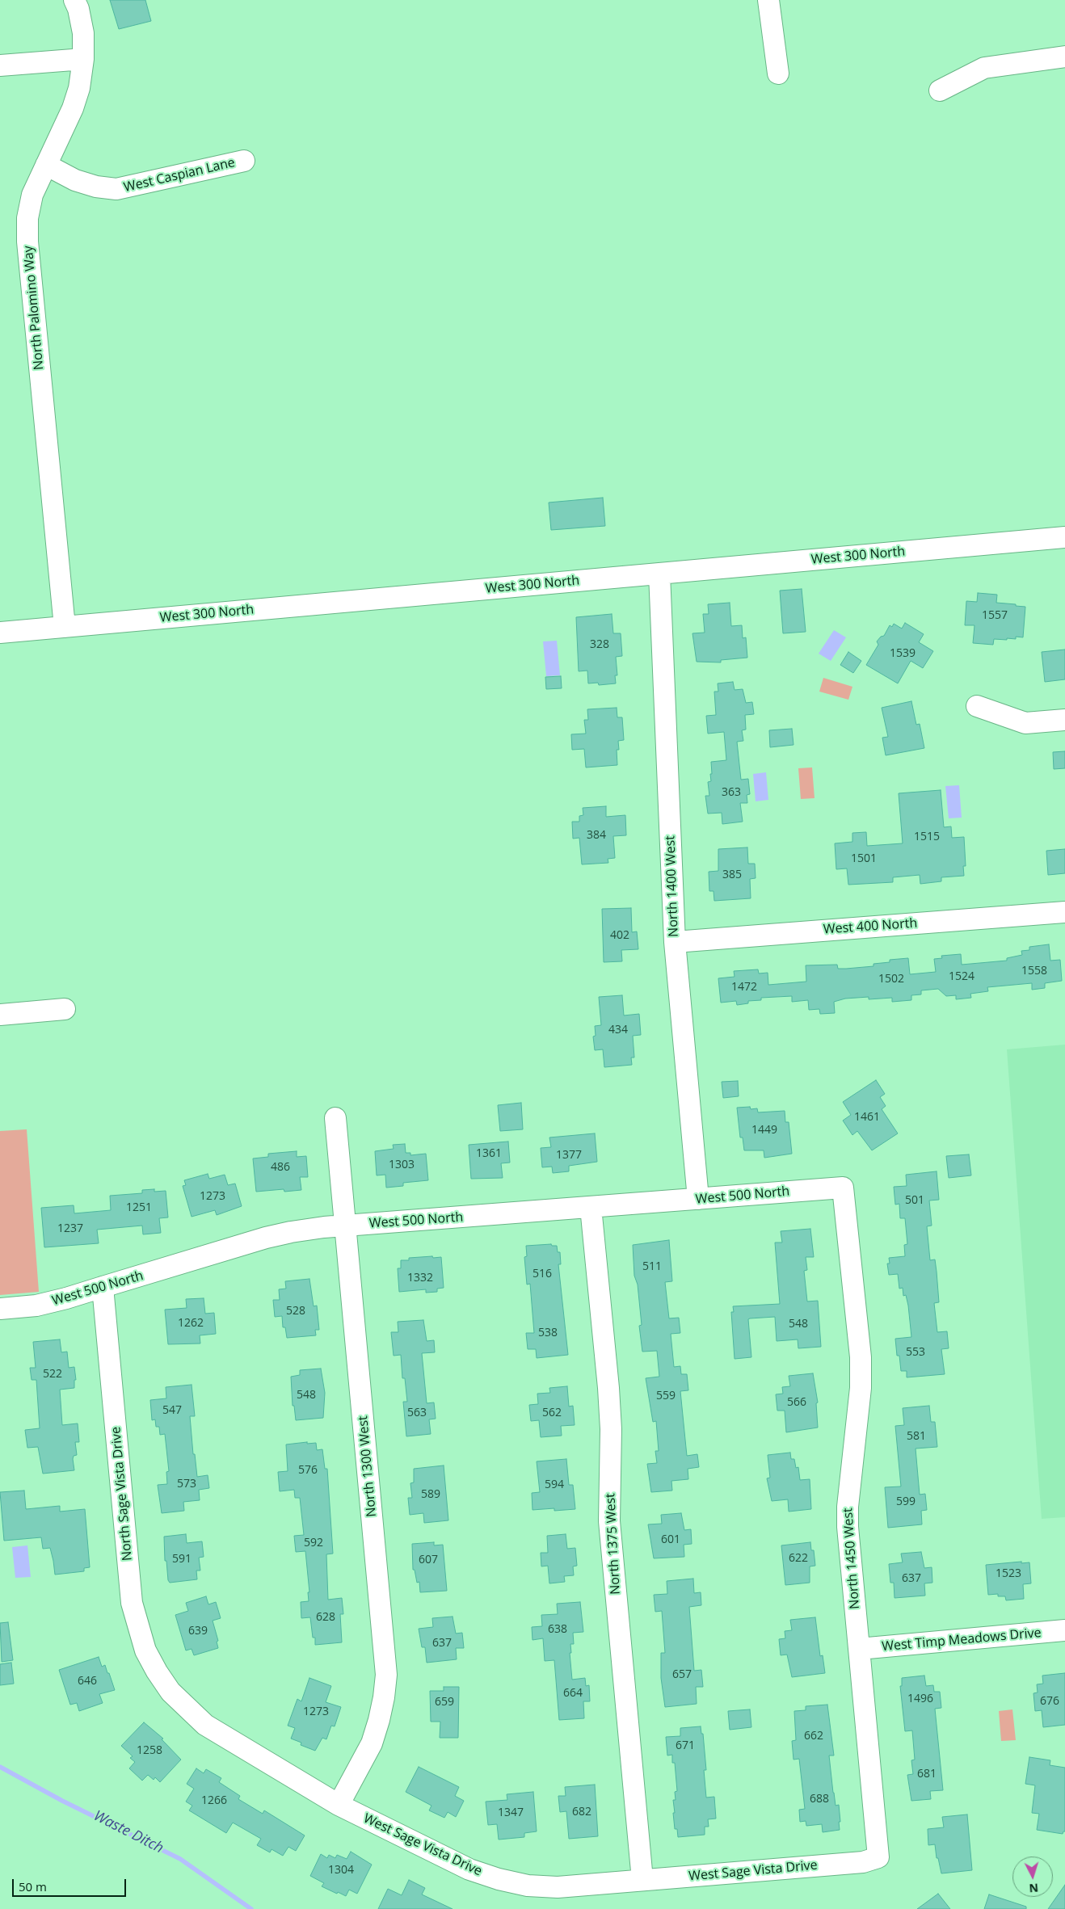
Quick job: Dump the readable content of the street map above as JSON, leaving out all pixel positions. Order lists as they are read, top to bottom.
{
  "streets": {
    "street": [
      "West Caspian Lane",
      "North Palomino Way",
      "West 300 North",
      "North 1400 West",
      "West 400 North",
      "West 500 North",
      "North 1300 West",
      "North Sage Vista Drive",
      "North 1375 West",
      "North 1450 West",
      "West Timp Meadows Drive",
      "West Sage Vista Drive"
    ]
  },
  "crossings": [
    ["West Caspian Lane", "North Palomino Way"],
    ["North Palomino Way", "West 300 North"],
    ["West 300 North", "North 1400 West"],
    ["North 1400 West", "West 400 North"],
    ["North 1400 West", "West 500 North"],
    ["West 500 North", "North 1300 West"],
    ["West 500 North", "North Sage Vista Drive"],
    ["West 500 North", "North 1375 West"],
    ["West 500 North", "North 1450 West"],
    ["North 1300 West", "West Sage Vista Drive"],
    ["North Sage Vista Drive", "West Sage Vista Drive"],
    ["North 1375 West", "West Sage Vista Drive"],
    ["North 1450 West", "West Timp Meadows Drive"],
    ["North 1450 West", "West Sage Vista Drive"]
  ],
  "water": ["Waste Ditch"],
  "house_numbers": [
    "1557",
    "328",
    "1539",
    "363",
    "384",
    "1515",
    "1501",
    "385",
    "402",
    "1558",
    "1524",
    "1502",
    "1472",
    "434",
    "1461",
    "1449",
    "1361",
    "1377",
    "1303",
    "486",
    "1273",
    "501",
    "1251",
    "1237",
    "511",
    "516",
    "1332",
    "528",
    "1262",
    "548",
    "538",
    "553",
    "522",
    "548",
    "559",
    "566",
    "547",
    "563",
    "562",
    "581",
    "576",
    "573",
    "594",
    "589",
    "599",
    "601",
    "592",
    "622",
    "591",
    "607",
    "1523",
    "637",
    "628",
    "638",
    "639",
    "637",
    "657",
    "646",
    "664",
    "1496",
    "676",
    "659",
    "1273",
    "662",
    "671",
    "1258",
    "681",
    "688",
    "1266",
    "682",
    "1347",
    "1304"
  ],
  "scale_bar": "50 m",
  "north": "bottom"
}
